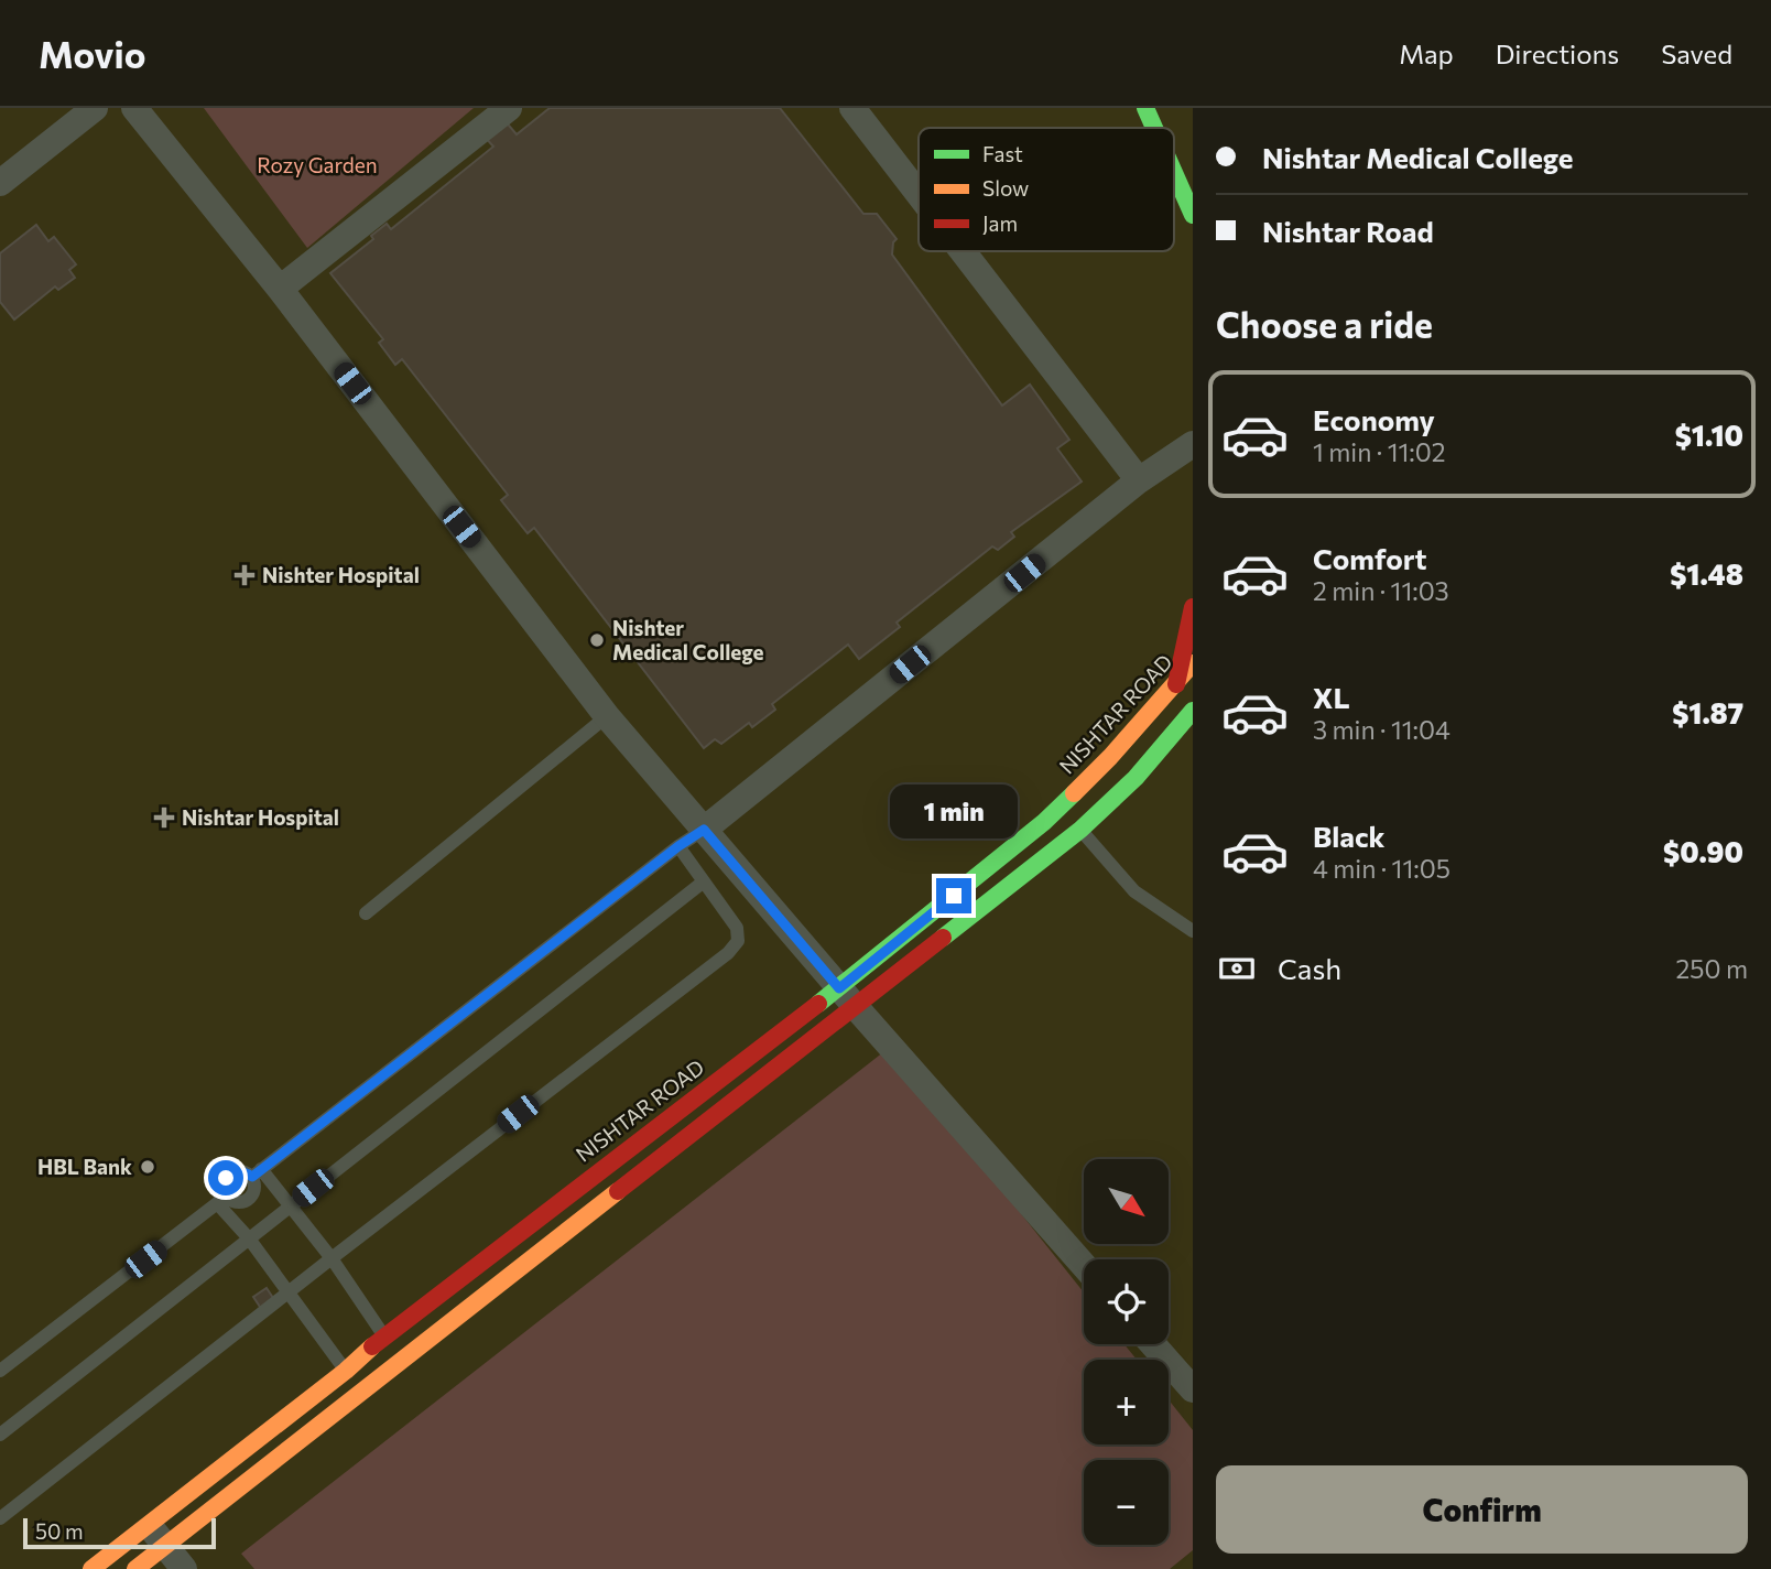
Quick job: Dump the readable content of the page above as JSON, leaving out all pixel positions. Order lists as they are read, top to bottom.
{
  "streets": {
    "main road": ["NISHTAR ROAD"]
  },
  "parks": ["Rozy Garden"],
  "places": {
    "health": ["Nishter Hospital", "Nishtar Hospital"],
    "other": ["Nishter Medical College", "HBL Bank"]
  },
  "legend": ["Fast", "Slow", "Jam"],
  "scale_bar": "50 m",
  "north": "bottom right",
  "page": {
    "header": "Movio",
    "nav": ["Map", "Directions", "Saved"],
    "banner": ["Nishtar Medical College", "Nishtar Road"],
    "heading": "Choose a ride",
    "list": [
      {
        "name": "Economy",
        "note": "1 min · 11:02",
        "value": "$1.10"
      },
      {
        "name": "Comfort",
        "note": "2 min · 11:03",
        "value": "$1.48"
      },
      {
        "name": "XL",
        "note": "3 min · 11:04",
        "value": "$1.87"
      },
      {
        "name": "Black",
        "note": "4 min · 11:05",
        "value": "$0.90"
      }
    ],
    "bubble": "1 min",
    "pay": ["Cash", "250 m"],
    "map_buttons": ["+", "−"],
    "buttons": "Confirm",
    "scale": "50 m"
  }
}
